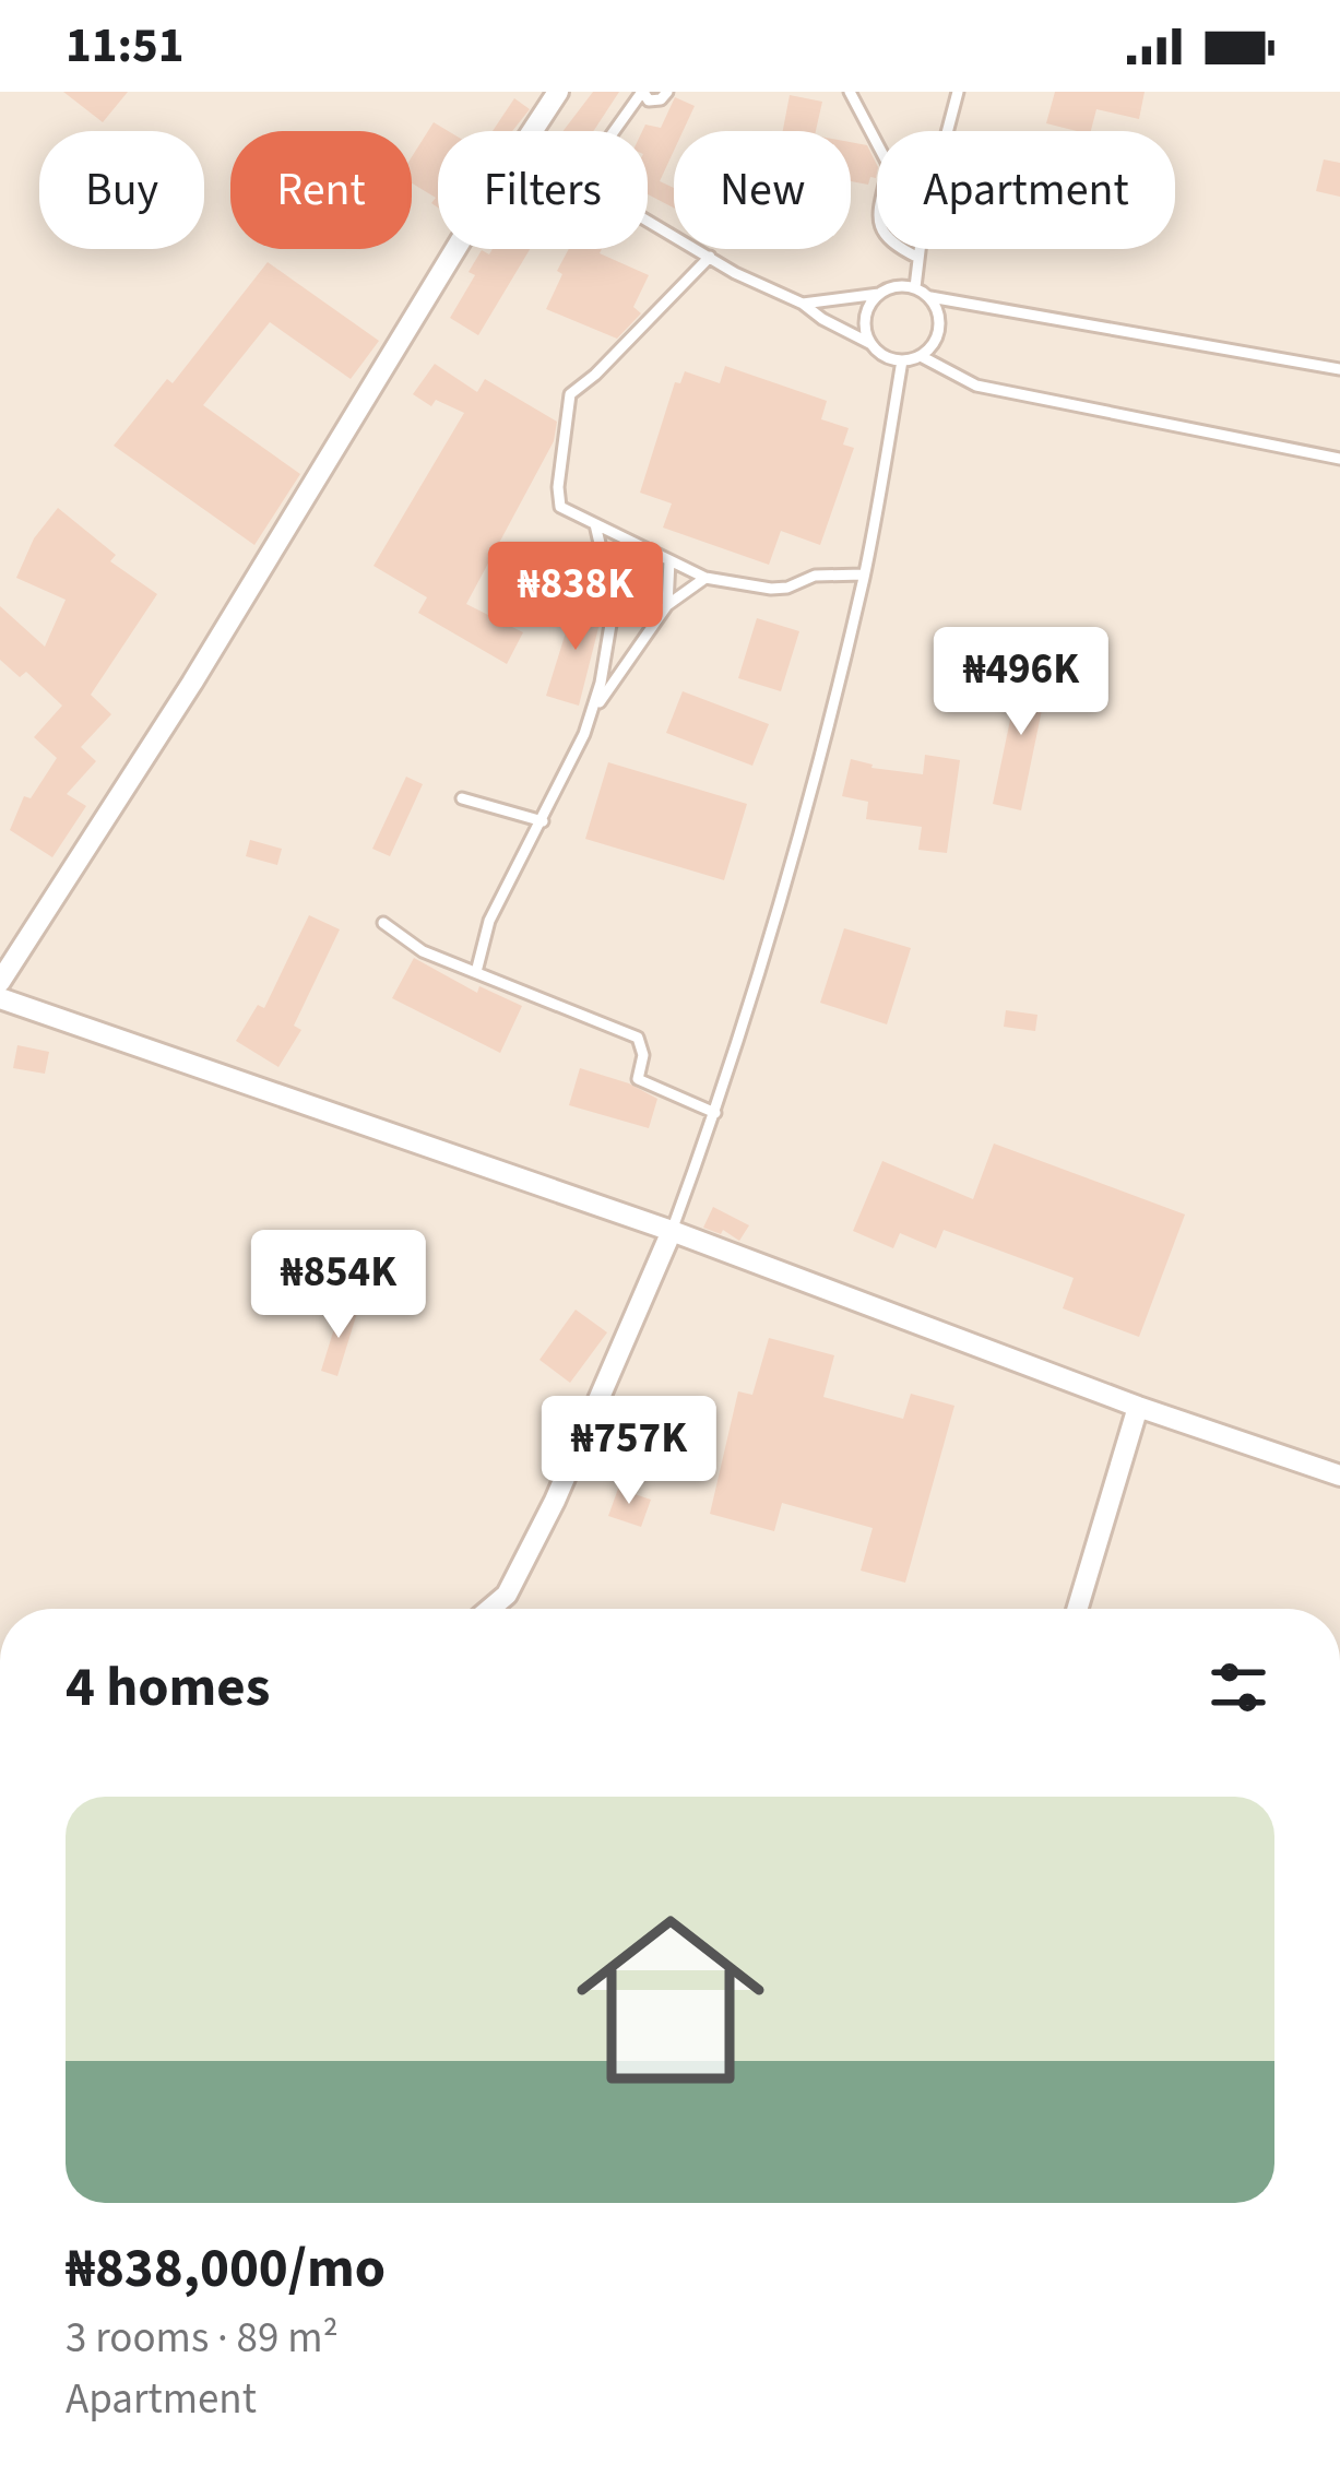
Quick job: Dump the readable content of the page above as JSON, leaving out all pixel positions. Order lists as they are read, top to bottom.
{
  "page": {
    "status": "11:51",
    "chip": [
      "Buy",
      "Rent",
      "Filters",
      "New",
      "Apartment"
    ],
    "price": [
      "₦838K",
      "₦496K",
      "₦854K",
      "₦757K"
    ],
    "heading": "4 homes",
    "list": [
      {
        "name": "₦838,000/mo",
        "note": "3 rooms · 89 m² · Apartment"
      }
    ]
  }
}
